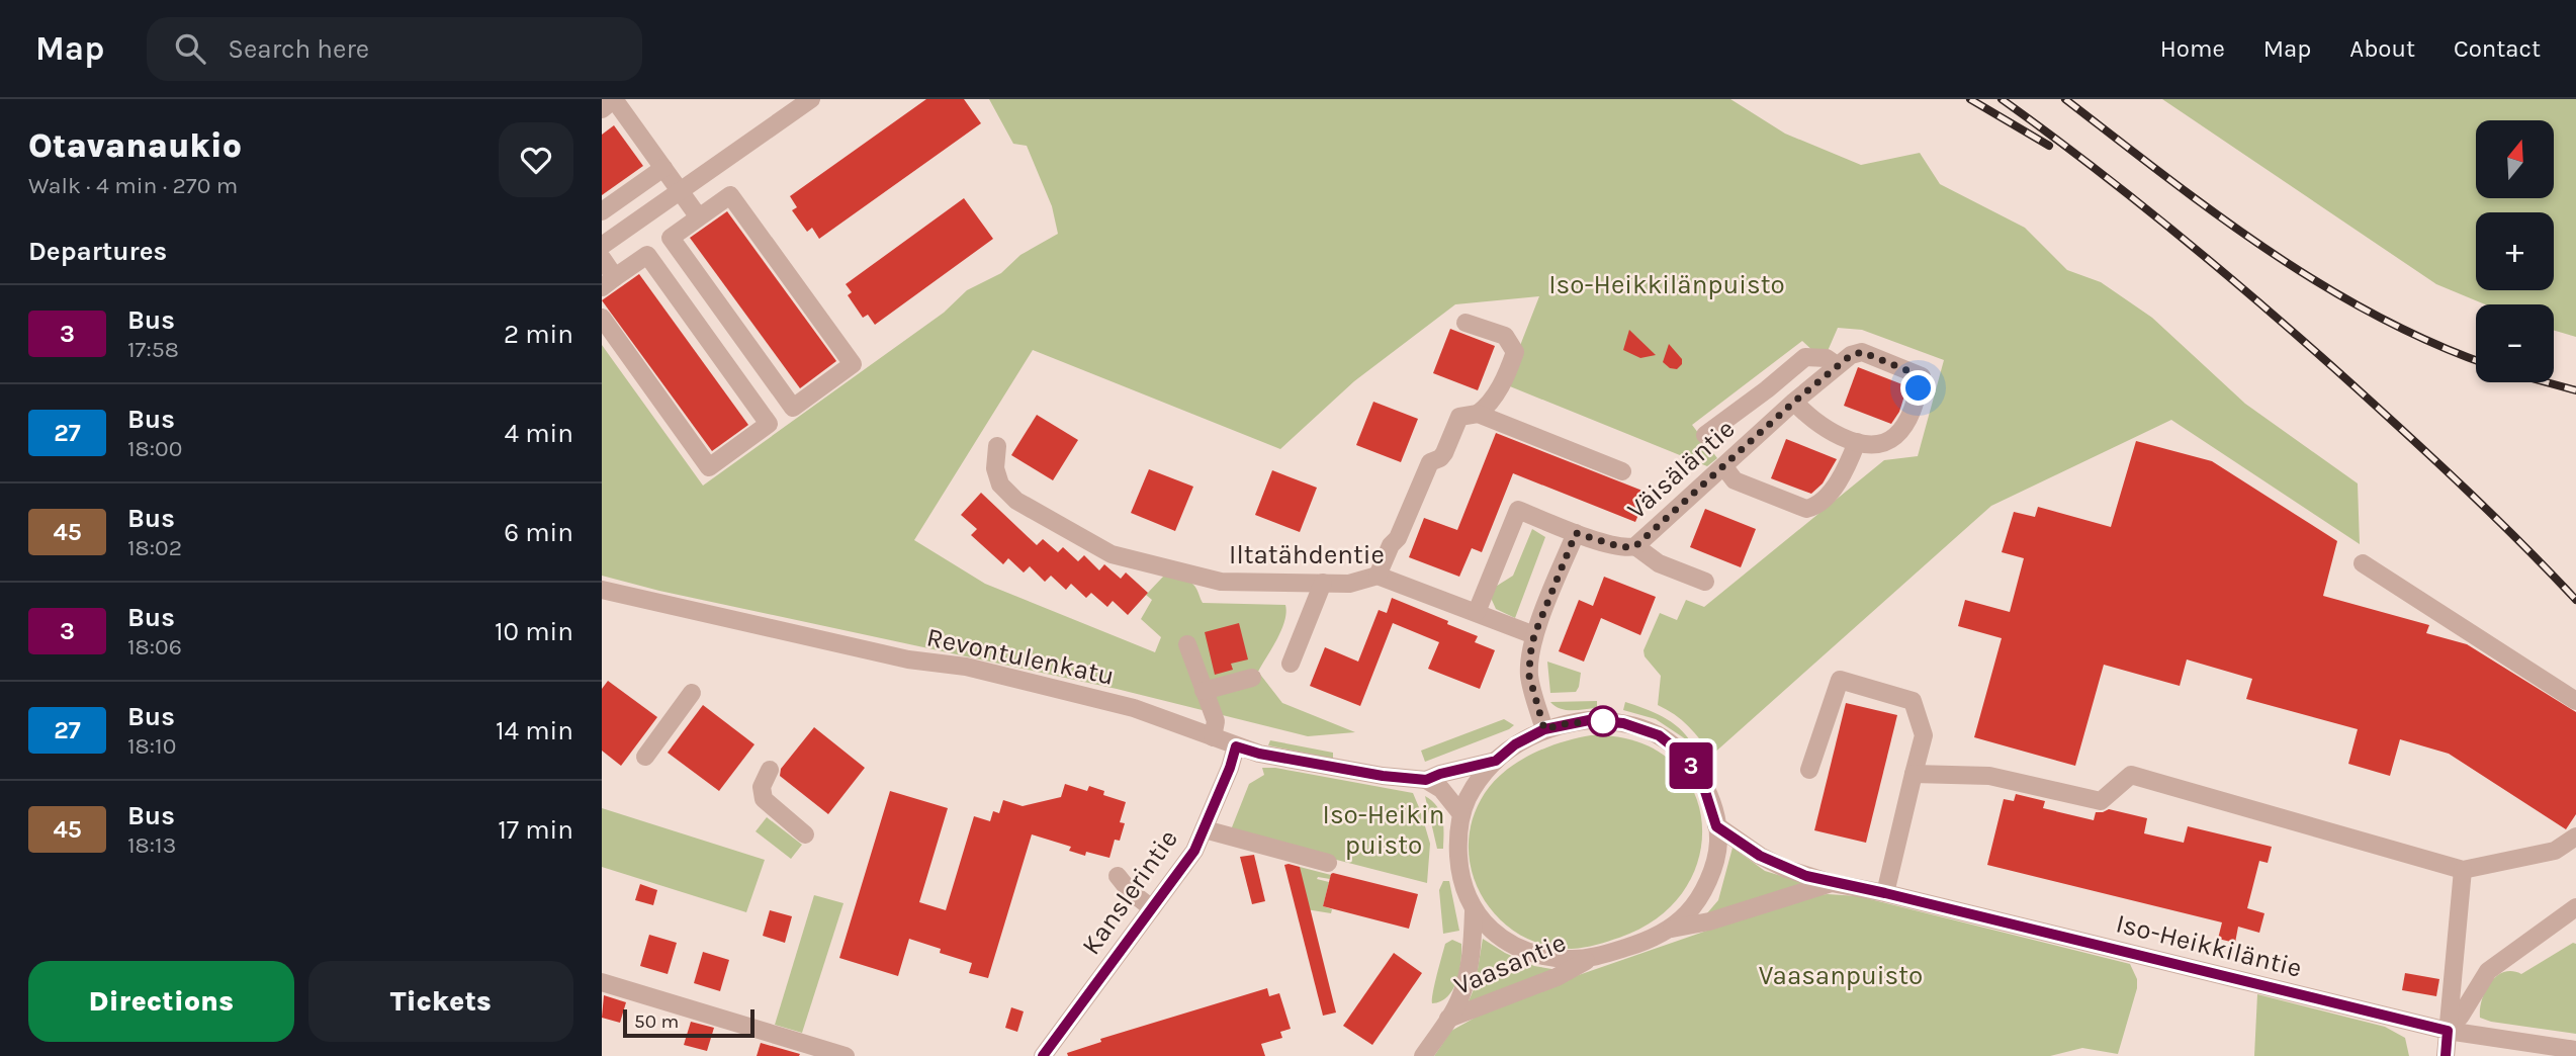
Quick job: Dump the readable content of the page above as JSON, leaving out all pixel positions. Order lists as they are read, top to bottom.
{
  "streets": {
    "street": [
      "Väisäläntie",
      "Iltatähdentie",
      "Revontulenkatu",
      "Kanslerintie",
      "Iso-Heikkiläntie",
      "Vaasantie"
    ]
  },
  "crossings": [
    ["Väisäläntie", "Iltatähdentie"],
    ["Revontulenkatu", "Kanslerintie"],
    ["Revontulenkatu", "Iso-Heikkiläntie"],
    ["Revontulenkatu", "Vaasantie"],
    ["Iso-Heikkiläntie", "Vaasantie"]
  ],
  "parks": ["Iso-Heikkilänpuisto", "Iso-Heikin puisto", "Vaasanpuisto"],
  "lines": ["bus line 3"],
  "scale_bar": "50 m",
  "north": "top",
  "page": {
    "header": "Map",
    "search": "Search here",
    "nav": [
      "Home",
      "Map",
      "About",
      "Contact"
    ],
    "heading": [
      ["Otavanaukio", "Walk · 4 min · 270 m"],
      "Departures"
    ],
    "on_map": "3",
    "map_buttons": ["+", "−"],
    "list": [
      {
        "mark": "3",
        "name": "Bus",
        "note": "17:58",
        "value": "2 min"
      },
      {
        "mark": "27",
        "name": "Bus",
        "note": "18:00",
        "value": "4 min"
      },
      {
        "mark": "45",
        "name": "Bus",
        "note": "18:02",
        "value": "6 min"
      },
      {
        "mark": "3",
        "name": "Bus",
        "note": "18:06",
        "value": "10 min"
      },
      {
        "mark": "27",
        "name": "Bus",
        "note": "18:10",
        "value": "14 min"
      },
      {
        "mark": "45",
        "name": "Bus",
        "note": "18:13",
        "value": "17 min"
      }
    ],
    "buttons": ["Directions", "Tickets"],
    "scale": "50 m"
  }
}
